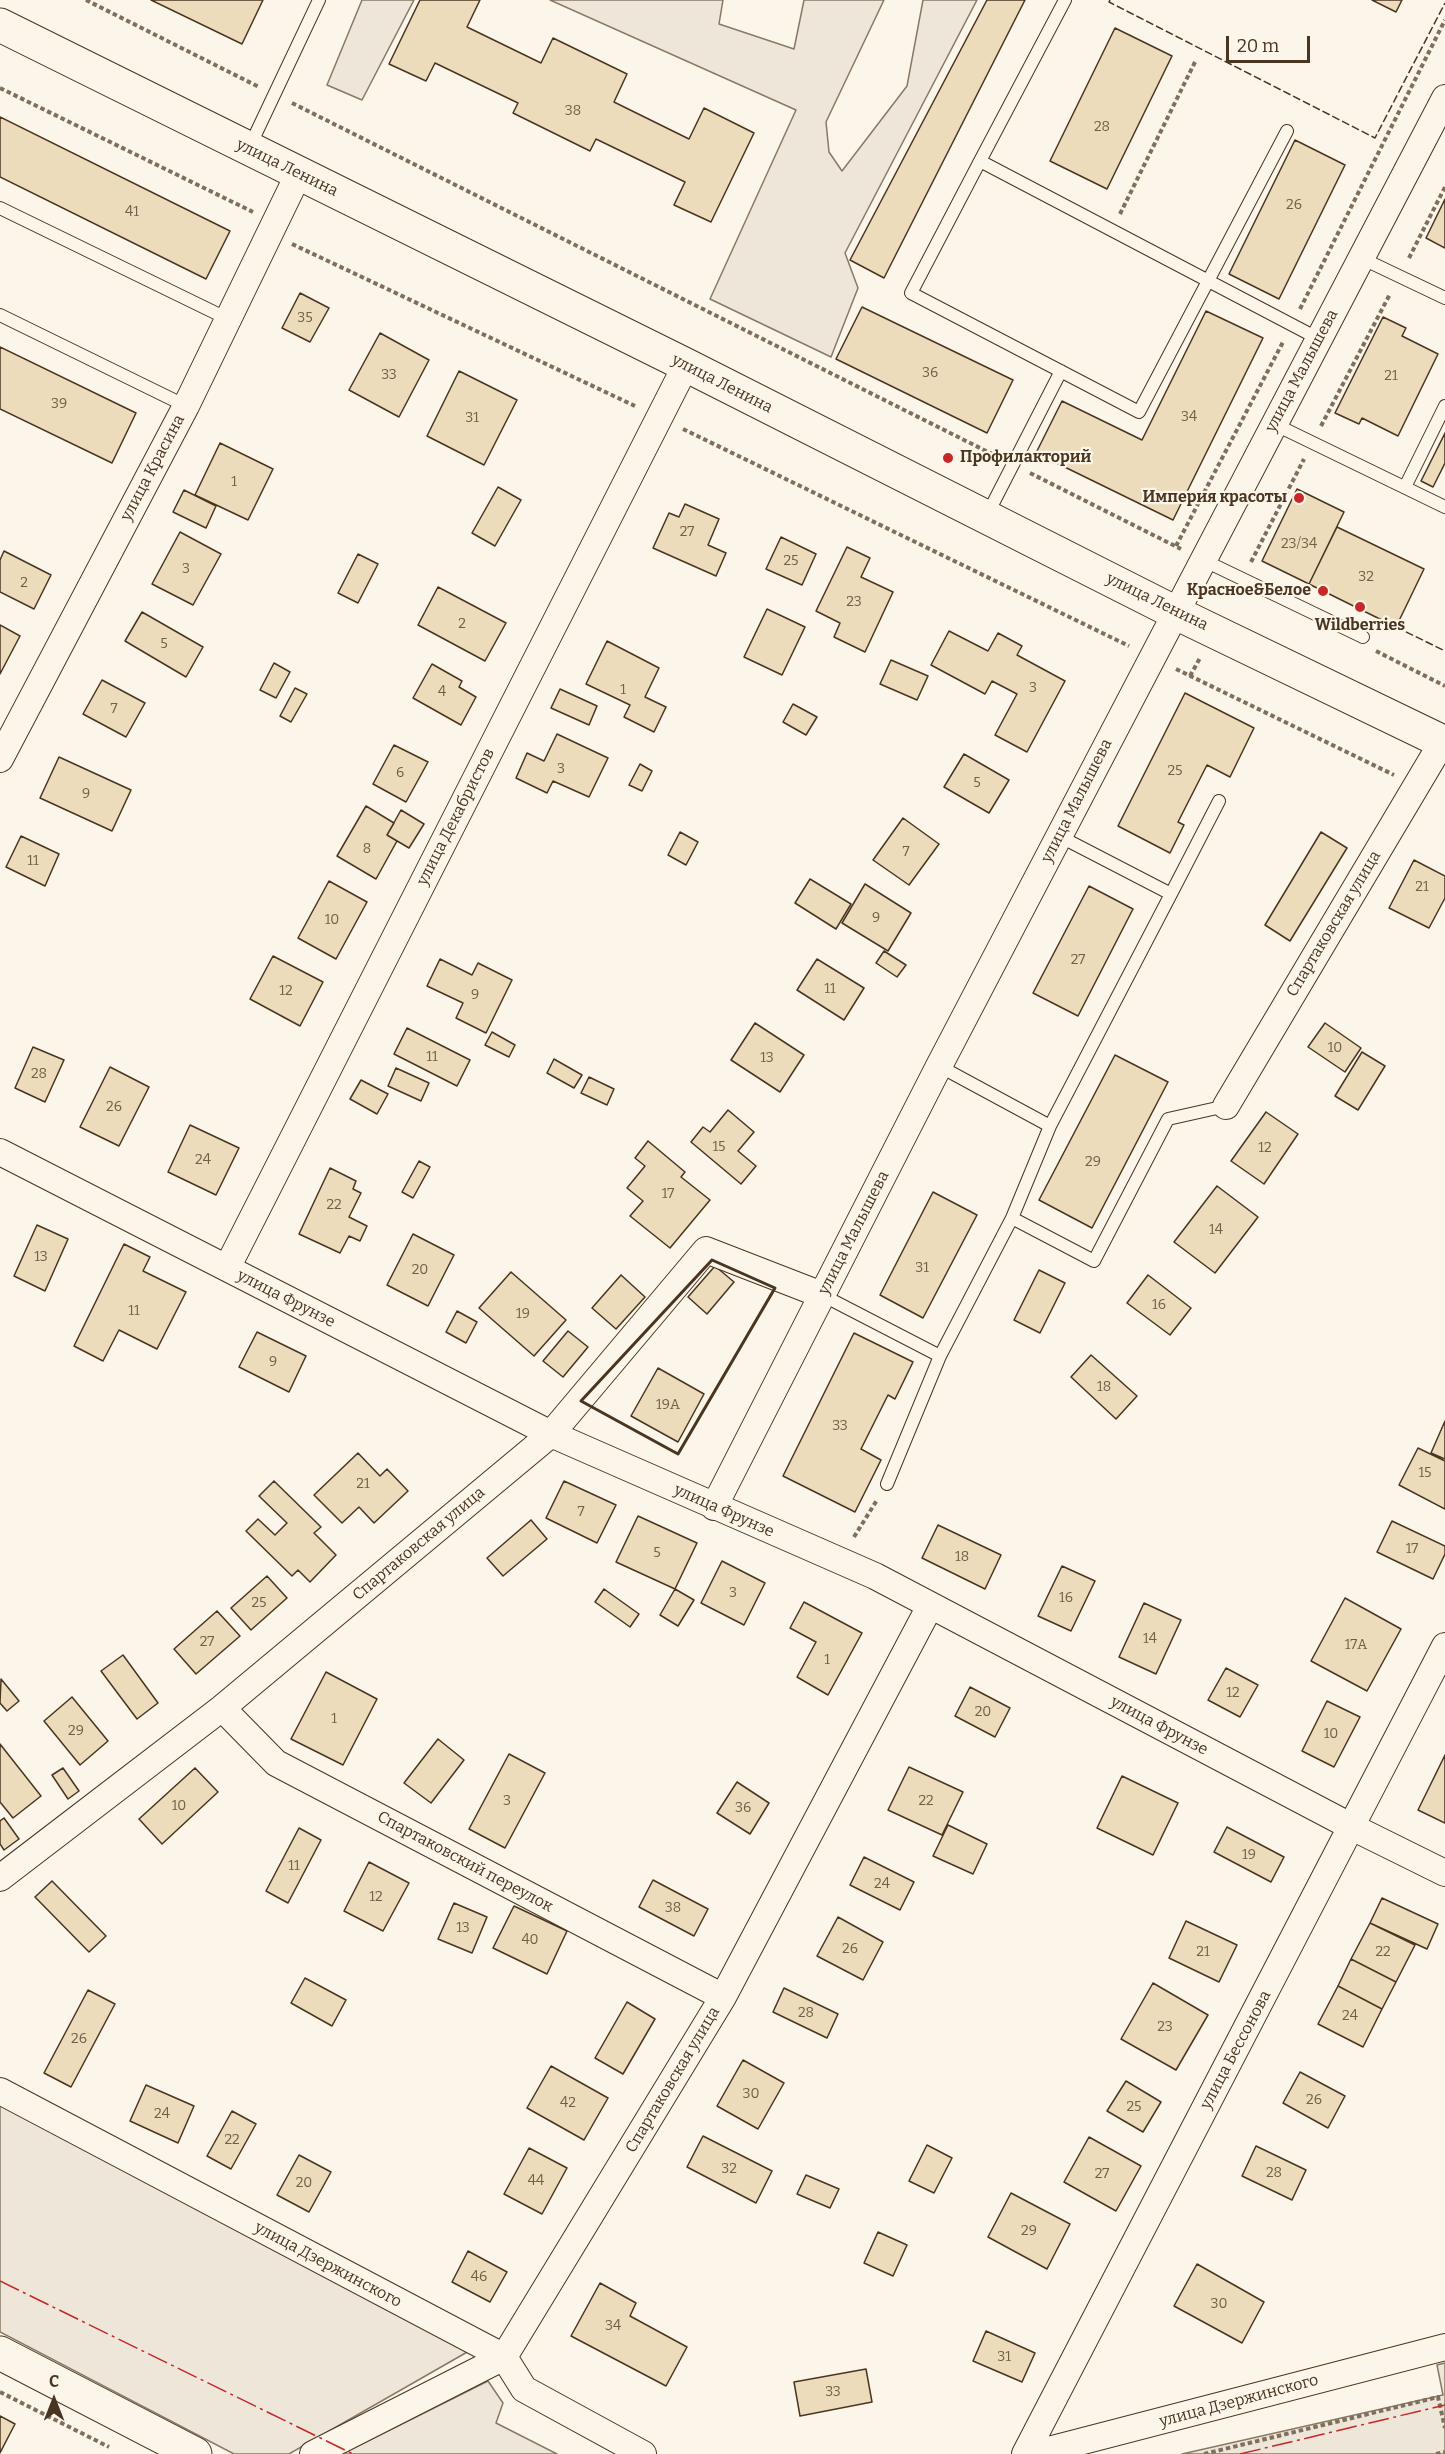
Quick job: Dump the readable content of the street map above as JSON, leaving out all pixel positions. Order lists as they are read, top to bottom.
{
  "streets": {
    "main road": ["улица Ленина"],
    "street": [
      "улица Малышева",
      "улица Красина",
      "улица Декабристов",
      "Спартаковская улица",
      "улица Фрунзе",
      "Спартаковский переулок",
      "улица Бессонова",
      "улица Дзержинского"
    ]
  },
  "crossings": [
    ["улица Ленина", "улица Малышева"],
    ["улица Ленина", "улица Красина"],
    ["улица Ленина", "улица Декабристов"],
    ["улица Ленина", "Спартаковская улица"],
    ["улица Малышева", "Спартаковская улица"],
    ["улица Малышева", "улица Фрунзе"],
    ["улица Декабристов", "улица Фрунзе"],
    ["Спартаковская улица", "улица Фрунзе"],
    ["Спартаковская улица", "Спартаковский переулок"],
    ["Спартаковская улица", "улица Дзержинского"],
    ["улица Фрунзе", "улица Бессонова"]
  ],
  "places": [
    "Профилакторий",
    "Империя красоты",
    "Красное&Белое",
    "Wildberries"
  ],
  "house_numbers": [
    "38",
    "28",
    "26",
    "41",
    "35",
    "36",
    "33",
    "21",
    "39",
    "34",
    "31",
    "1",
    "27",
    "23/34",
    "25",
    "3",
    "32",
    "2",
    "23",
    "2",
    "5",
    "3",
    "1",
    "4",
    "7",
    "3",
    "25",
    "6",
    "5",
    "9",
    "8",
    "7",
    "11",
    "21",
    "9",
    "10",
    "27",
    "11",
    "12",
    "9",
    "10",
    "11",
    "13",
    "28",
    "26",
    "15",
    "12",
    "24",
    "29",
    "17",
    "22",
    "14",
    "13",
    "31",
    "20",
    "16",
    "11",
    "19",
    "9",
    "18",
    "19А",
    "33",
    "15",
    "21",
    "7",
    "17",
    "5",
    "18",
    "3",
    "16",
    "25",
    "14",
    "27",
    "17А",
    "1",
    "12",
    "20",
    "1",
    "29",
    "10",
    "3",
    "22",
    "10",
    "36",
    "19",
    "11",
    "24",
    "12",
    "38",
    "13",
    "40",
    "26",
    "21",
    "22",
    "28",
    "24",
    "23",
    "26",
    "30",
    "26",
    "42",
    "25",
    "24",
    "22",
    "32",
    "28",
    "27",
    "44",
    "20",
    "29",
    "46",
    "30",
    "34",
    "31",
    "33"
  ],
  "scale_bar": "20 m",
  "north": "top"
}
